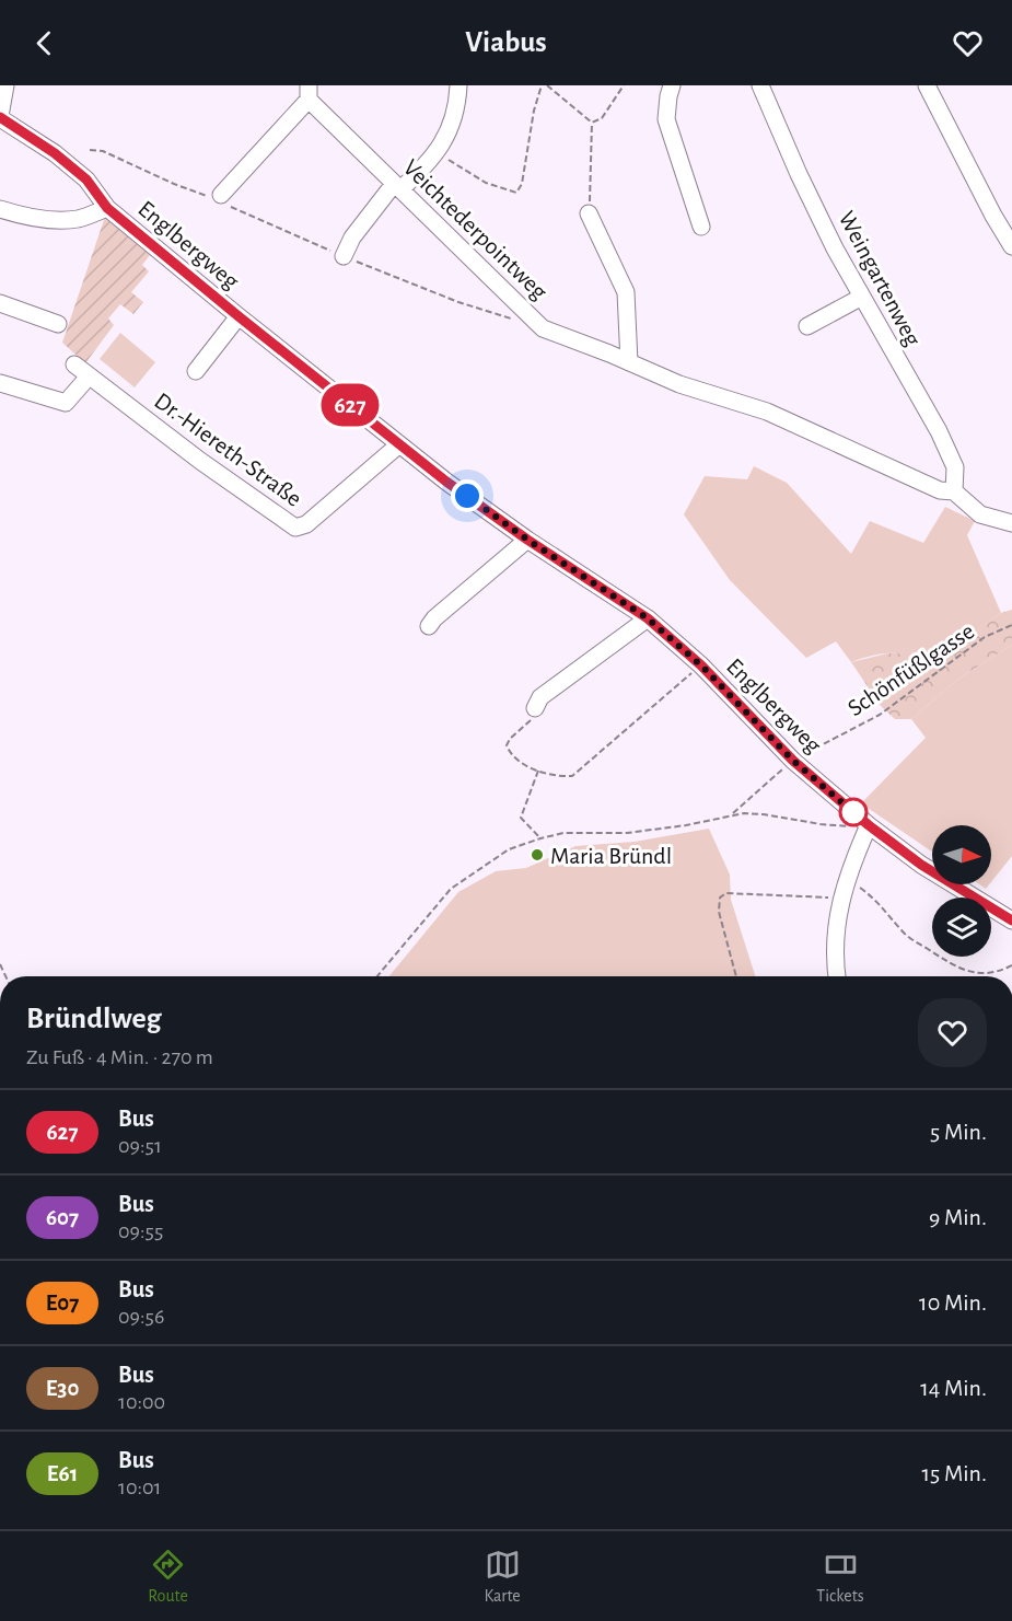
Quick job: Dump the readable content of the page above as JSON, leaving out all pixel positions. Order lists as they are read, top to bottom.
{
  "streets": {
    "street": [
      "Veichtederpointweg",
      "Englbergweg",
      "Weingartenweg",
      "Dr.-Hiereth-Straße"
    ],
    "path": ["Schönfüßlgasse"]
  },
  "crossings": [
    ["Veichtederpointweg", "Weingartenweg"],
    ["Englbergweg", "Dr.-Hiereth-Straße"],
    ["Englbergweg", "Schönfüßlgasse"]
  ],
  "places": ["Maria Bründl"],
  "lines": ["bus line 627"],
  "north": "right",
  "page": {
    "header": "Viabus",
    "on_map": "627",
    "heading": ["Bründlweg", "Zu Fuß · 4 Min. · 270 m"],
    "list": [
      {
        "mark": "627",
        "name": "Bus",
        "note": "09:51",
        "value": "5 Min."
      },
      {
        "mark": "607",
        "name": "Bus",
        "note": "09:55",
        "value": "9 Min."
      },
      {
        "mark": "E07",
        "name": "Bus",
        "note": "09:56",
        "value": "10 Min."
      },
      {
        "mark": "E30",
        "name": "Bus",
        "note": "10:00",
        "value": "14 Min."
      },
      {
        "mark": "E61",
        "name": "Bus",
        "note": "10:01",
        "value": "15 Min."
      }
    ],
    "tabs": ["Route", "Karte", "Tickets"]
  }
}
